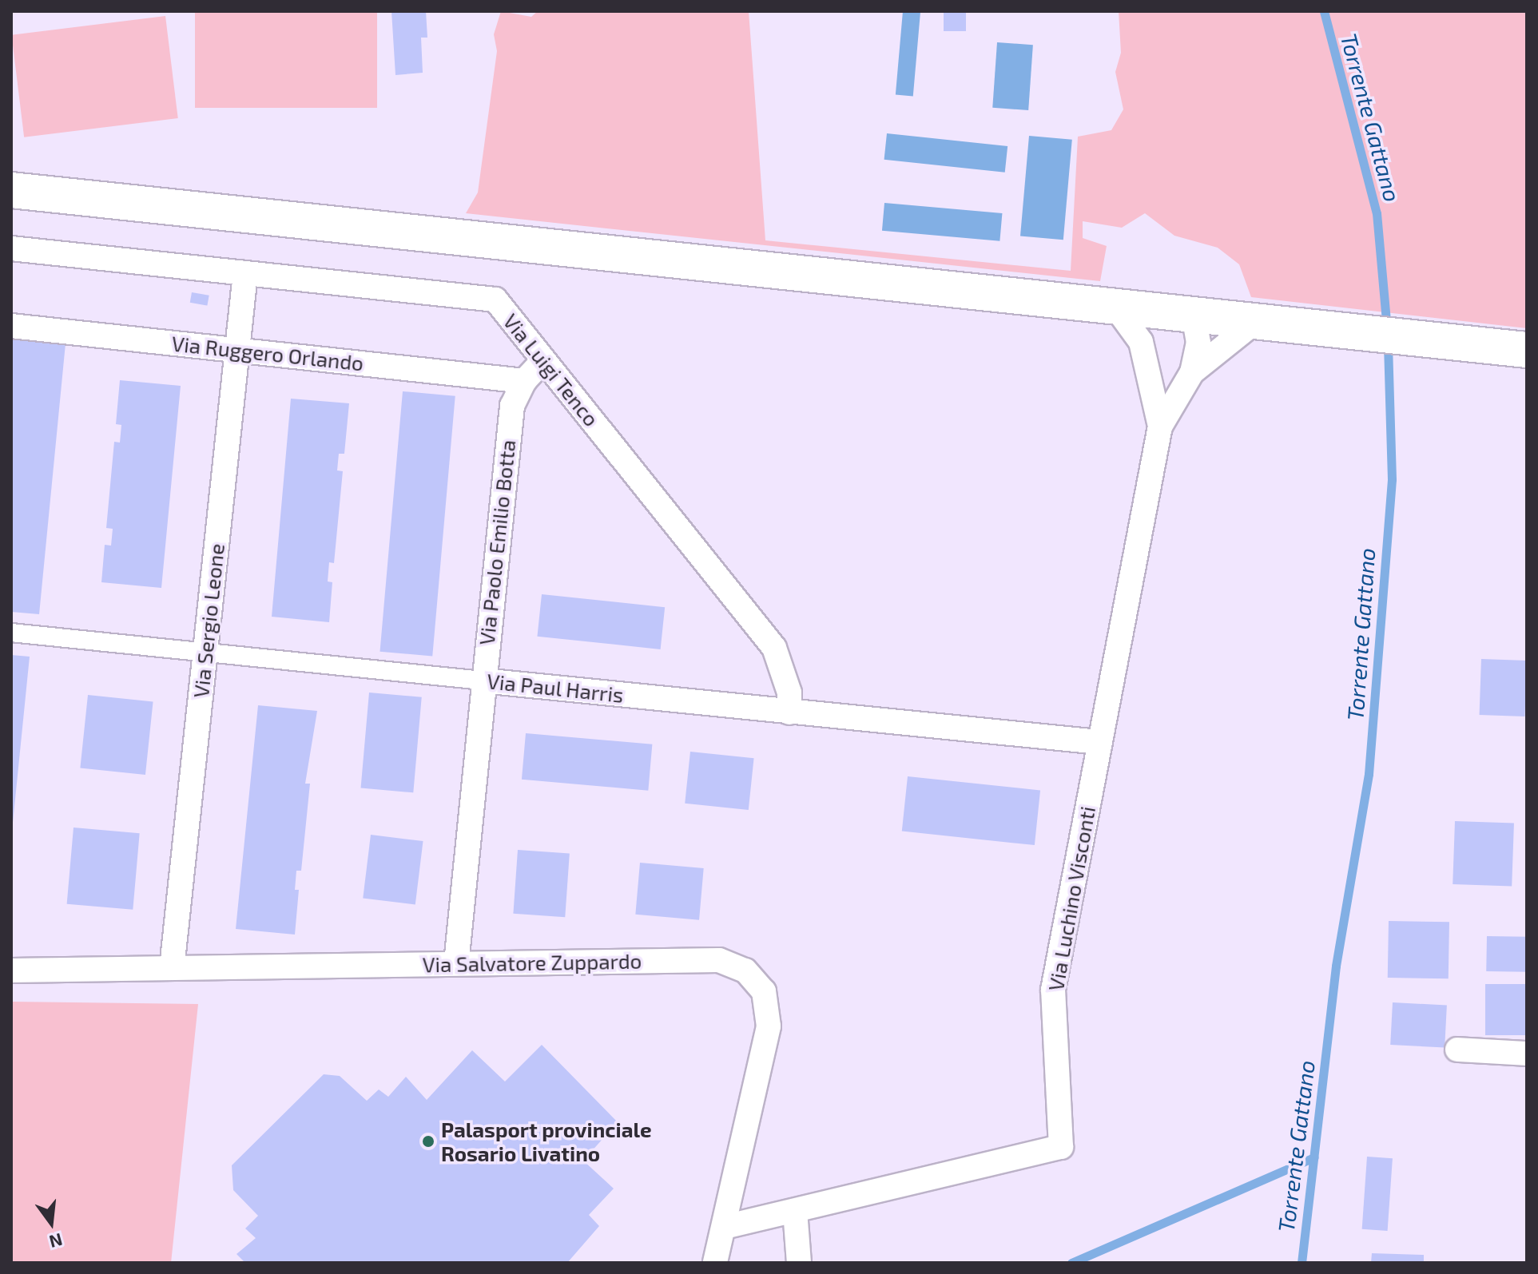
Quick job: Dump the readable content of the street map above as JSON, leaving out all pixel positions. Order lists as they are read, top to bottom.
{
  "streets": {
    "street": [
      "Via Ruggero Orlando",
      "Via Luigi Tenco",
      "Via Paolo Emilio Botta",
      "Via Sergio Leone",
      "Via Paul Harris",
      "Via Luchino Visconti",
      "Via Salvatore Zuppardo"
    ]
  },
  "crossings": [
    ["Via Ruggero Orlando", "Via Paolo Emilio Botta"],
    ["Via Ruggero Orlando", "Via Sergio Leone"],
    ["Via Luigi Tenco", "Via Paolo Emilio Botta"],
    ["Via Luigi Tenco", "Via Sergio Leone"],
    ["Via Luigi Tenco", "Via Paul Harris"],
    ["Via Paolo Emilio Botta", "Via Paul Harris"],
    ["Via Paolo Emilio Botta", "Via Salvatore Zuppardo"],
    ["Via Sergio Leone", "Via Paul Harris"],
    ["Via Sergio Leone", "Via Salvatore Zuppardo"],
    ["Via Paul Harris", "Via Luchino Visconti"],
    ["Via Luchino Visconti", "Via Salvatore Zuppardo"]
  ],
  "water": ["Torrente Gattano"],
  "places": ["Palasport provinciale Rosario Livatino"],
  "north": "bottom"
}
